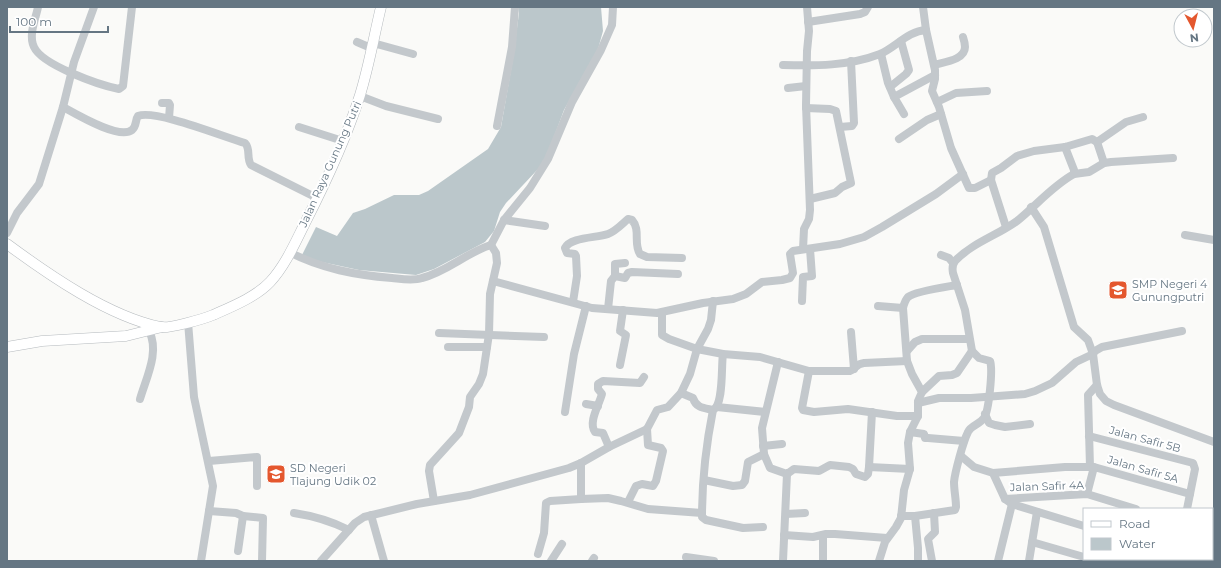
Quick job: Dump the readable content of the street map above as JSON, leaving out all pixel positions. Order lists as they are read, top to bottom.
{
  "streets": {
    "main road": ["Jalan Raya Gunung Putri"],
    "street": ["Jalan Safir 5B", "Jalan Safir 5A", "Jalan Safir 4A"]
  },
  "crossings": [
    ["Jalan Safir 5B", "Jalan Safir 5A"]
  ],
  "places": {
    "school or university": ["SMP Negeri 4 Gunungputri", "SD Negeri Tlajung Udik 02"]
  },
  "legend": ["Road", "Water"],
  "scale_bar": "100 m",
  "north": "bottom"
}
